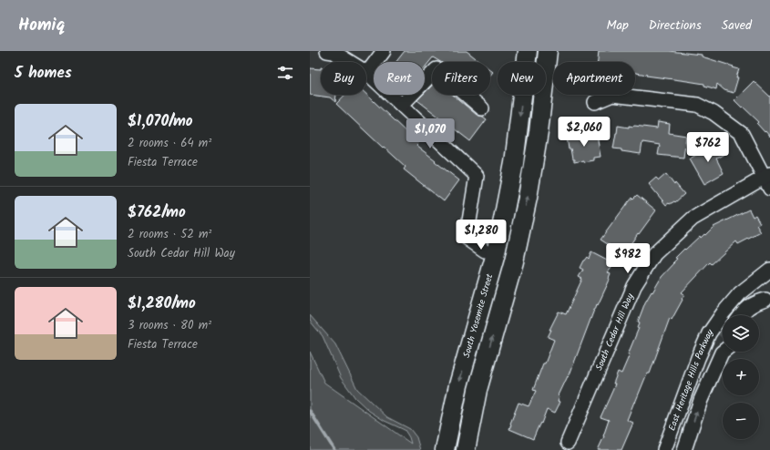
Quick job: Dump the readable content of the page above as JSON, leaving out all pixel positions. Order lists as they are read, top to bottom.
{
  "streets": {
    "main road": ["South Yosemite Street"],
    "street": ["South Cedar Hill Way", "East Heritage Hills Parkway"]
  },
  "page": {
    "header": "Homiq",
    "nav": ["Map", "Directions", "Saved"],
    "heading": "5 homes",
    "chip": [
      "Buy",
      "Rent",
      "Filters",
      "New",
      "Apartment"
    ],
    "list": [
      {
        "name": "$1,070/mo",
        "note": "2 rooms · 64 m² · Fiesta Terrace"
      },
      {
        "name": "$762/mo",
        "note": "2 rooms · 52 m² · South Cedar Hill Way"
      },
      {
        "name": "$1,280/mo",
        "note": "3 rooms · 80 m² · Fiesta Terrace"
      }
    ],
    "price": [
      "$2,060",
      "$1,070",
      "$762",
      "$1,280",
      "$982"
    ],
    "map_buttons": ["+", "−"]
  }
}
